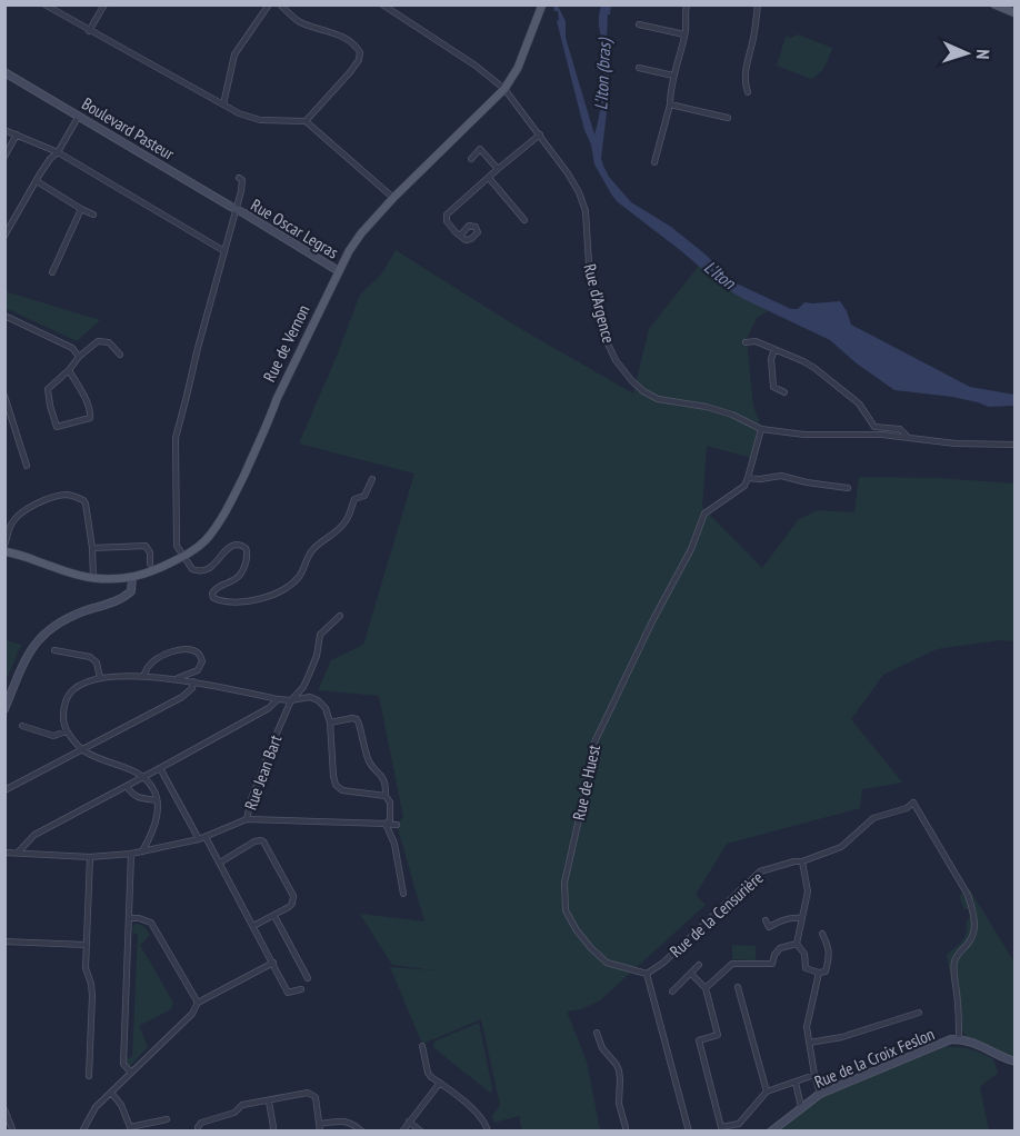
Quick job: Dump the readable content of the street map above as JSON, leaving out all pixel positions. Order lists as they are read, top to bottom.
{
  "streets": {
    "main road": ["Rue de Vernon"],
    "street": [
      "Boulevard Pasteur",
      "Rue Oscar Legras",
      "Rue d'Argence",
      "Rue Jean Bart",
      "Rue de Huest",
      "Rue de la Censurière",
      "Rue de la Croix Feslon"
    ]
  },
  "crossings": [
    ["Boulevard Pasteur", "Rue Oscar Legras"],
    ["Rue Oscar Legras", "Rue de Vernon"],
    ["Rue d'Argence", "Rue de Vernon"],
    ["Rue de Huest", "Rue de la Censurière"],
    ["Rue de la Censurière", "Rue de la Croix Feslon"]
  ],
  "water": ["L'Iton (bras)", "L'Iton"],
  "north": "right"
}
